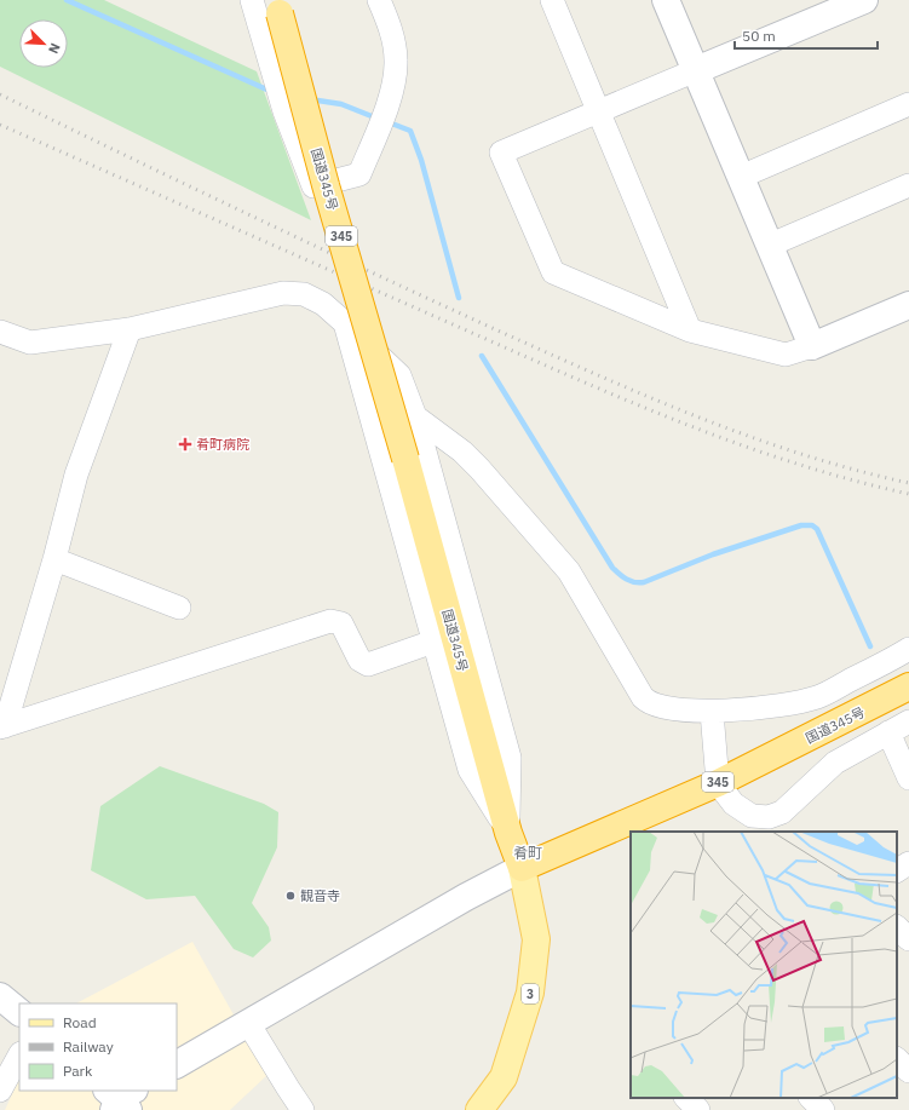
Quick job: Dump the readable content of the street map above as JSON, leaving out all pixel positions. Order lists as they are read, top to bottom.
{
  "streets": {
    "highway": ["国道345号", "345"],
    "main road": ["3"]
  },
  "crossings": [
    ["国道345号", "3"]
  ],
  "districts": ["肴町"],
  "places": {
    "health": ["肴町病院"],
    "other": ["観音寺"]
  },
  "legend": ["Road", "Railway", "Park"],
  "scale_bar": "50 m",
  "north": "bottom right"
}
